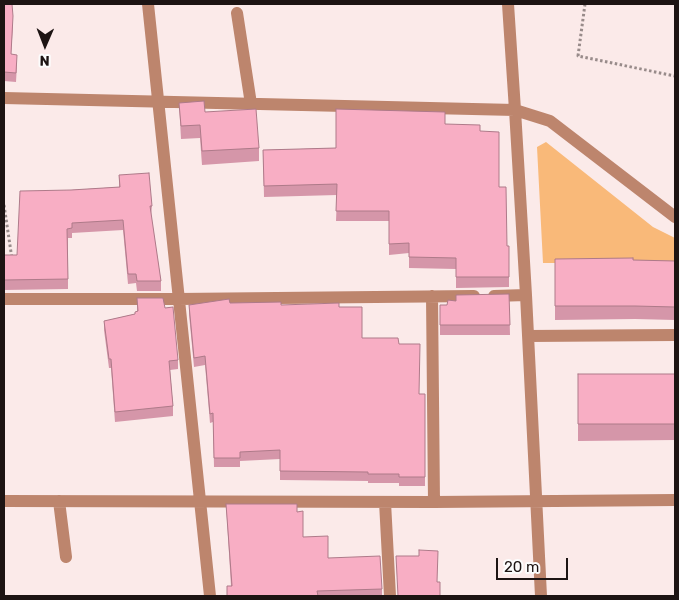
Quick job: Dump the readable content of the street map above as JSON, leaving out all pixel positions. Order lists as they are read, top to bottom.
{
  "scale_bar": "20 m",
  "north": "bottom"
}
